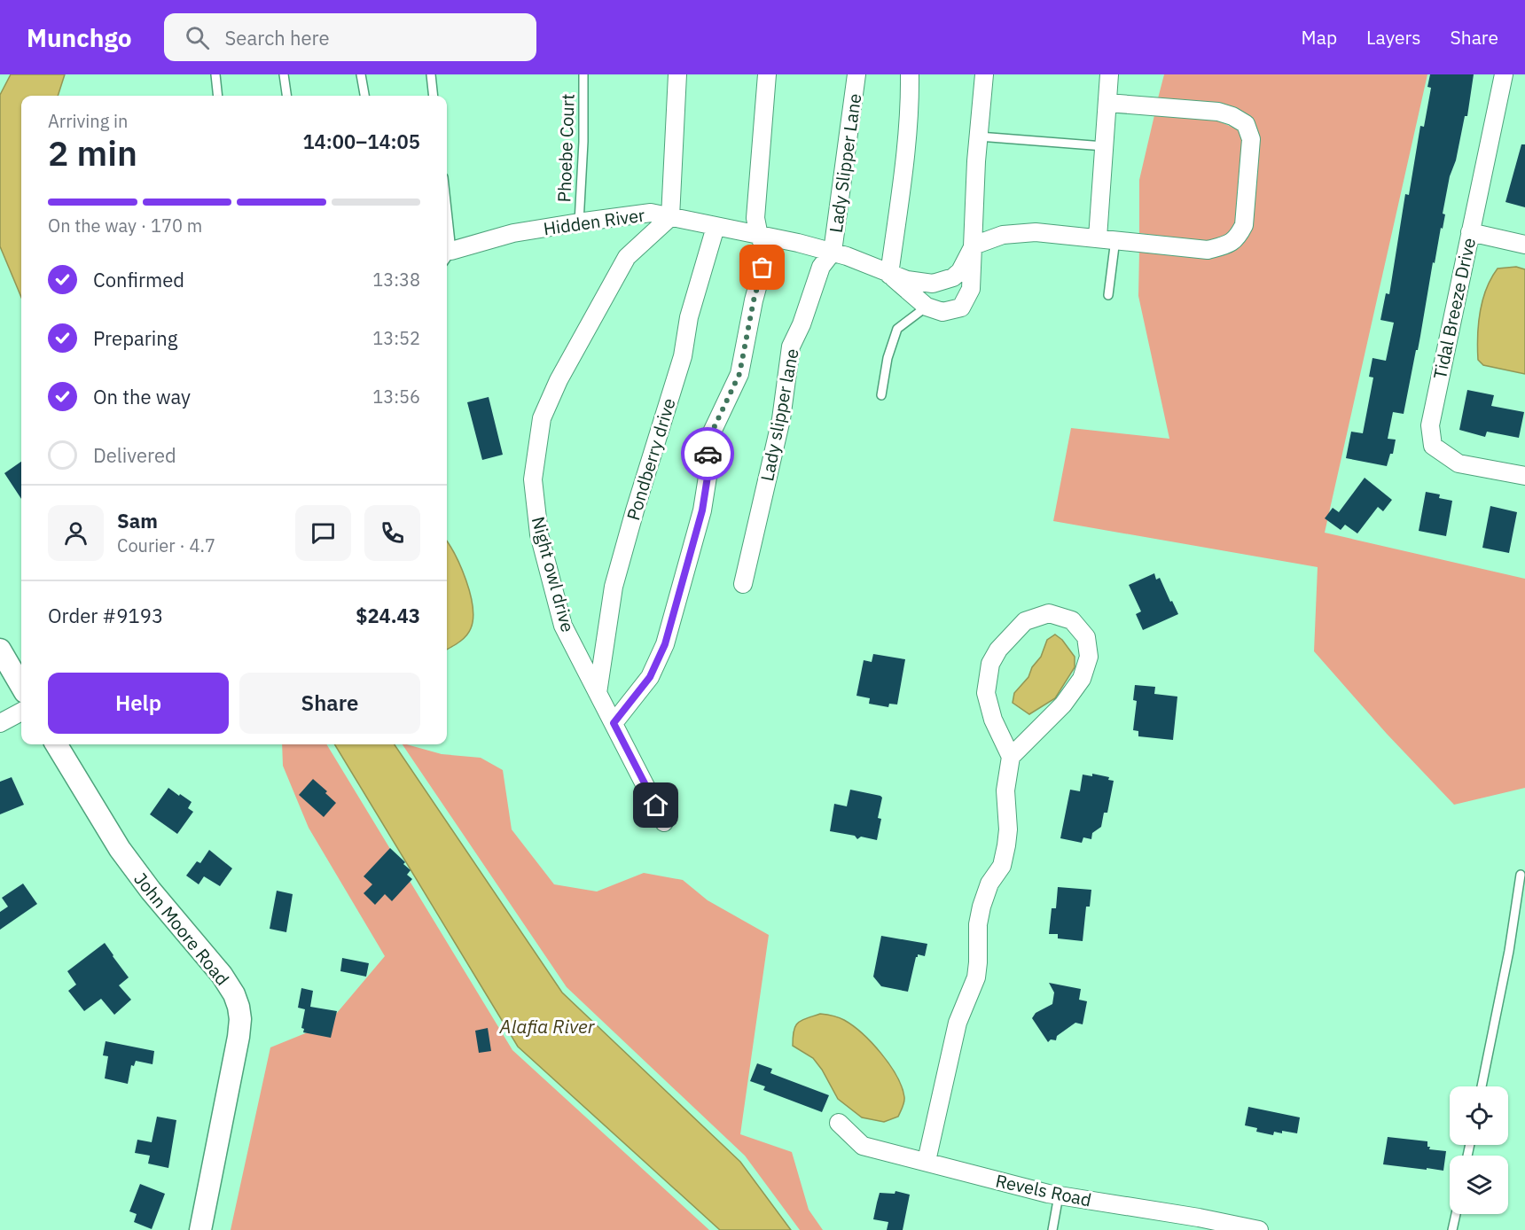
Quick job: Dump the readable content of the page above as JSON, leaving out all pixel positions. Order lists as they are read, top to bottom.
{
  "streets": {
    "street": [
      "Lady Slipper Lane",
      "Hidden River",
      "Tidal Breeze Drive",
      "Lady slipper lane",
      "Pondberry drive",
      "Night owl drive",
      "John Moore Road",
      "Revels Road"
    ],
    "lane": ["Phoebe Court"]
  },
  "crossings": [
    ["Phoebe Court", "Hidden River"],
    ["Lady Slipper Lane", "Hidden River"],
    ["Lady Slipper Lane", "Lady slipper lane"],
    ["Hidden River", "Lady slipper lane"],
    ["Hidden River", "Pondberry drive"],
    ["Hidden River", "Night owl drive"],
    ["Pondberry drive", "Night owl drive"]
  ],
  "water": ["Alafia River"],
  "page": {
    "header": "Munchgo",
    "search": "Search here",
    "nav": ["Map", "Layers", "Share"],
    "heading": ["2 min", "Arriving in", "14:00–14:05"],
    "panel": [
      "Sam",
      "Courier · 4.7",
      "Order #9193",
      "$24.43"
    ],
    "bar": "On the way · 170 m",
    "list": [
      ["Confirmed", "13:38"],
      ["Preparing", "13:52"],
      ["On the way", "13:56"],
      "Delivered"
    ],
    "buttons": ["Help", "Share"]
  }
}
